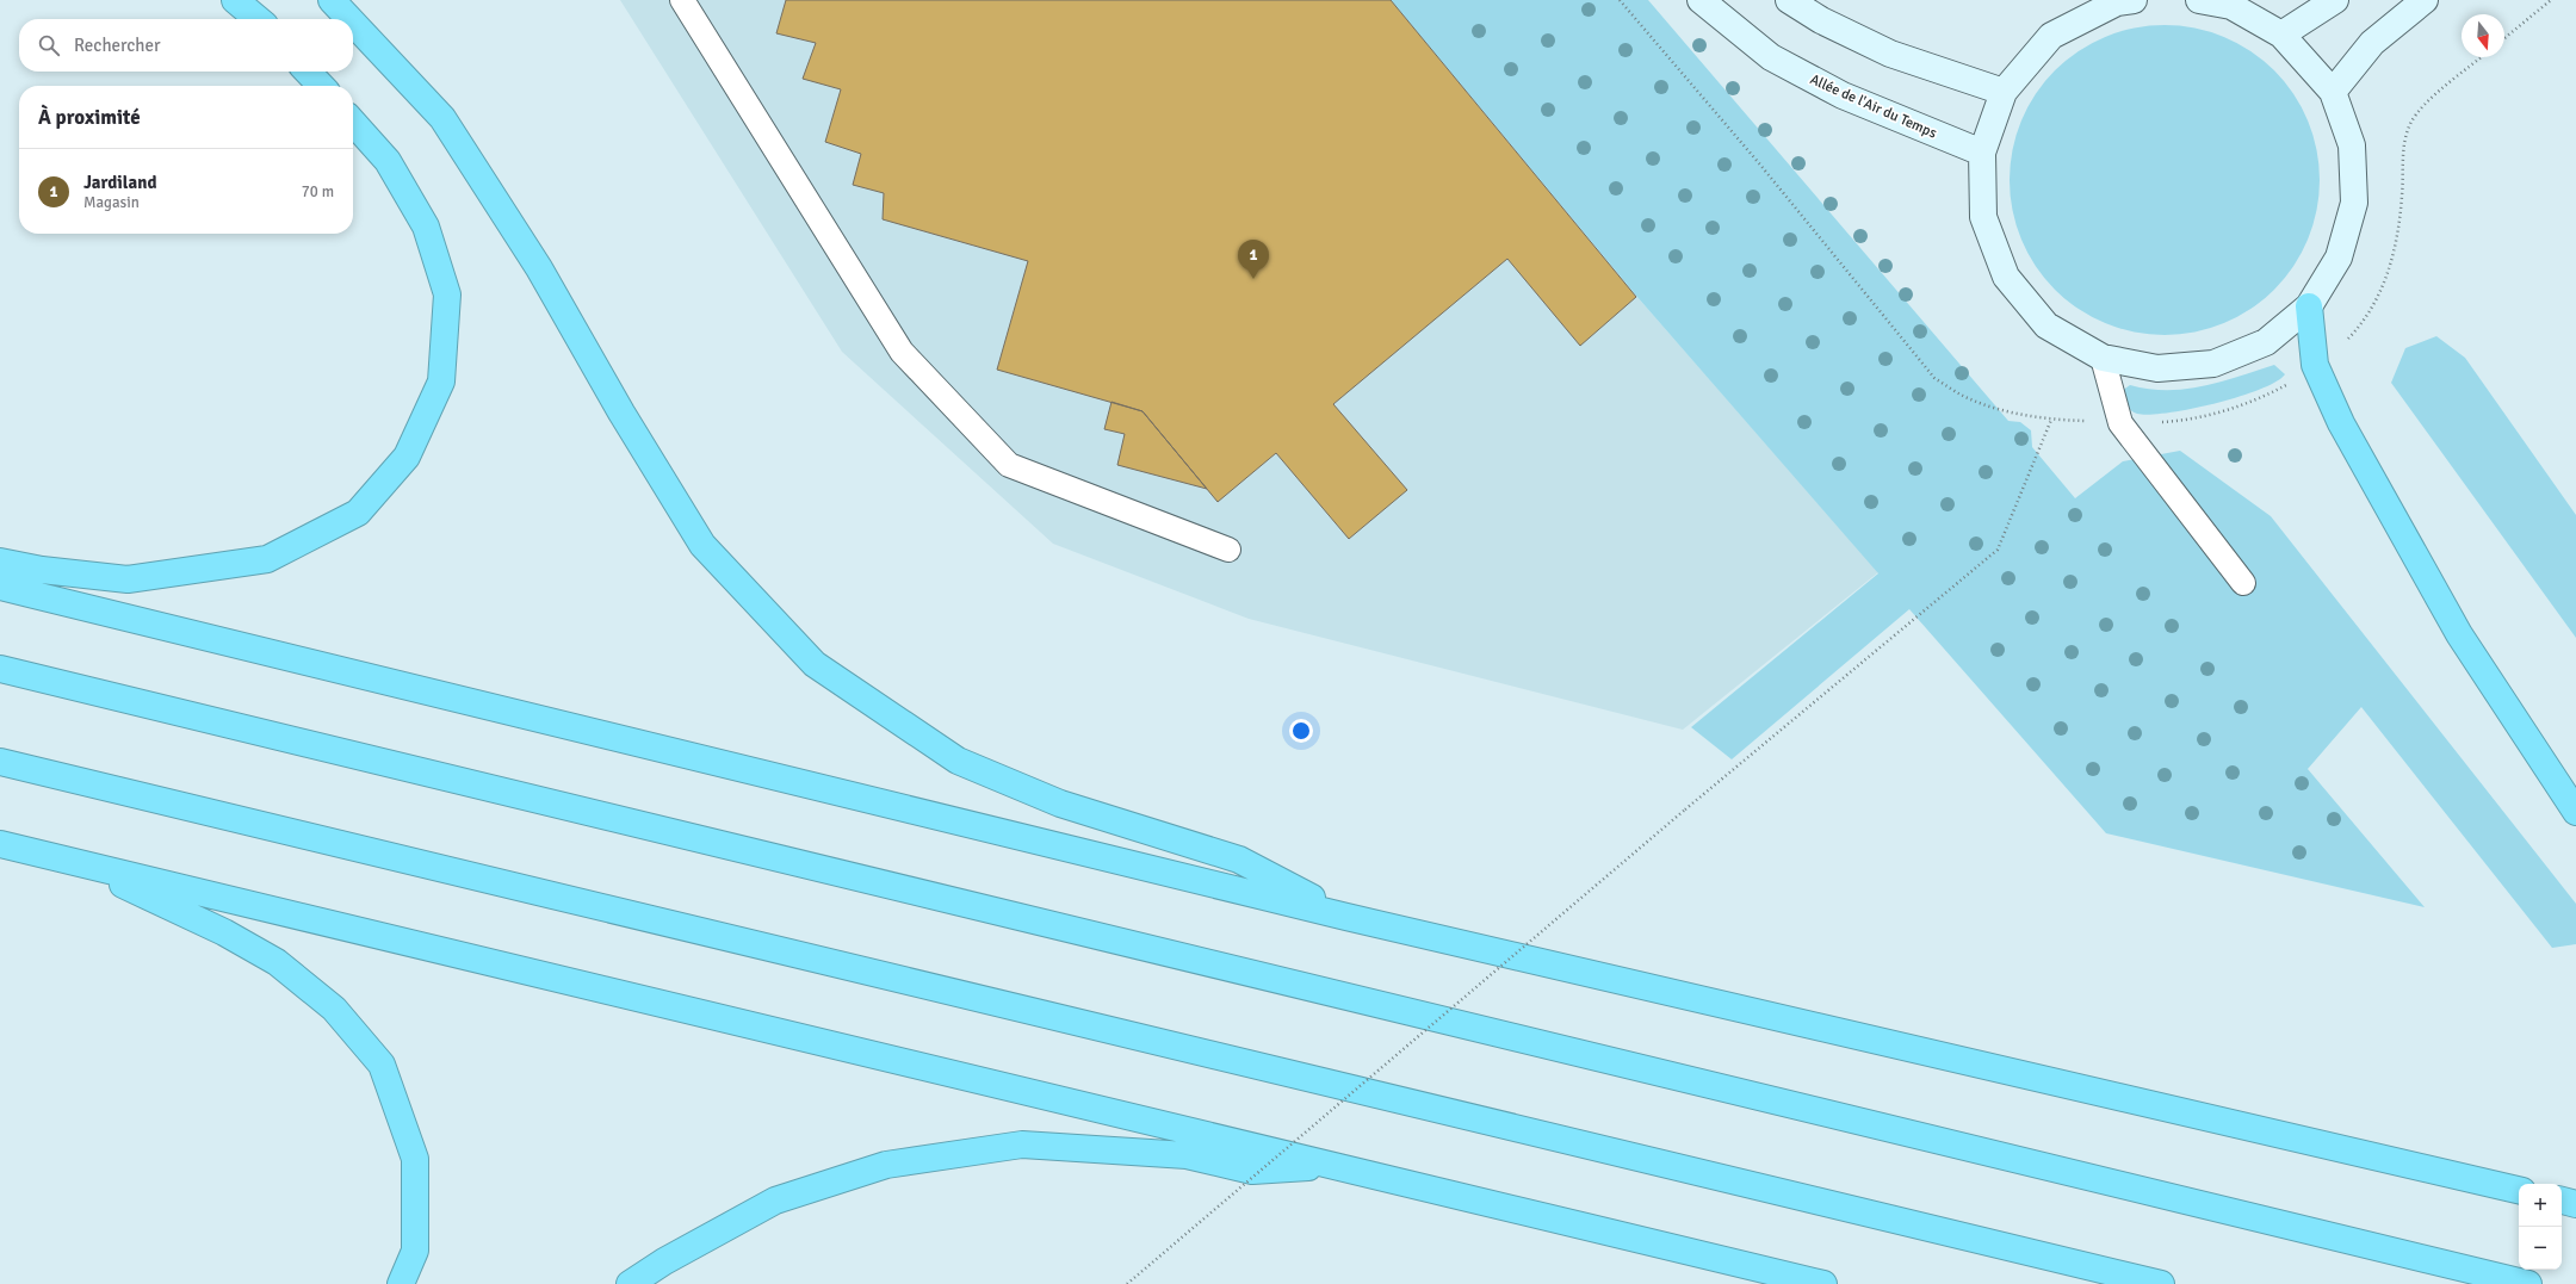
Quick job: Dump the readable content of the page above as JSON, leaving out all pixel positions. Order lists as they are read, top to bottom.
{
  "streets": {
    "street": ["Allée de l'Air du Temps"]
  },
  "north": "bottom",
  "page": {
    "search": "Rechercher",
    "heading": "À proximité",
    "list": [
      {
        "mark": "1",
        "name": "Jardiland",
        "note": "Magasin",
        "value": "70 m"
      }
    ],
    "pins": "1",
    "map_buttons": ["+", "−"]
  }
}
